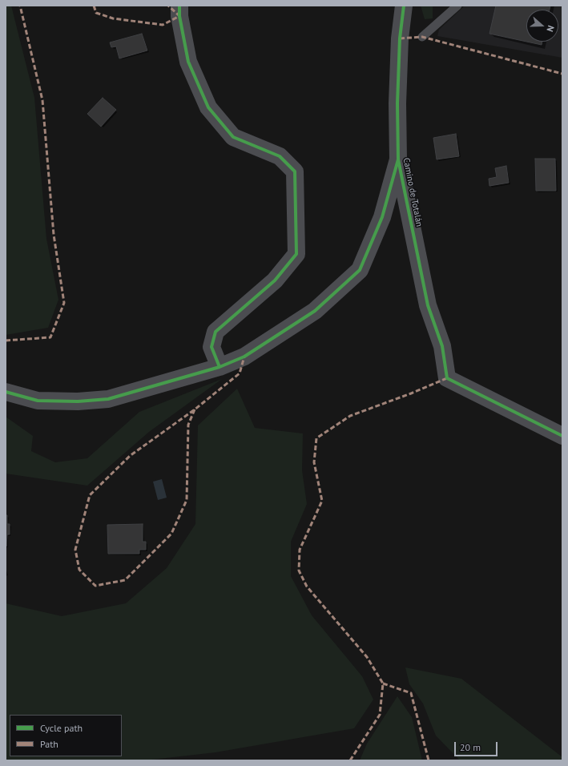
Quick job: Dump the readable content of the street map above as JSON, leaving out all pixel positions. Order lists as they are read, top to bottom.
{
  "streets": {
    "street": ["Camino de Totalán"]
  },
  "legend": ["Cycle path", "Path"],
  "scale_bar": "20 m",
  "north": "right"
}
